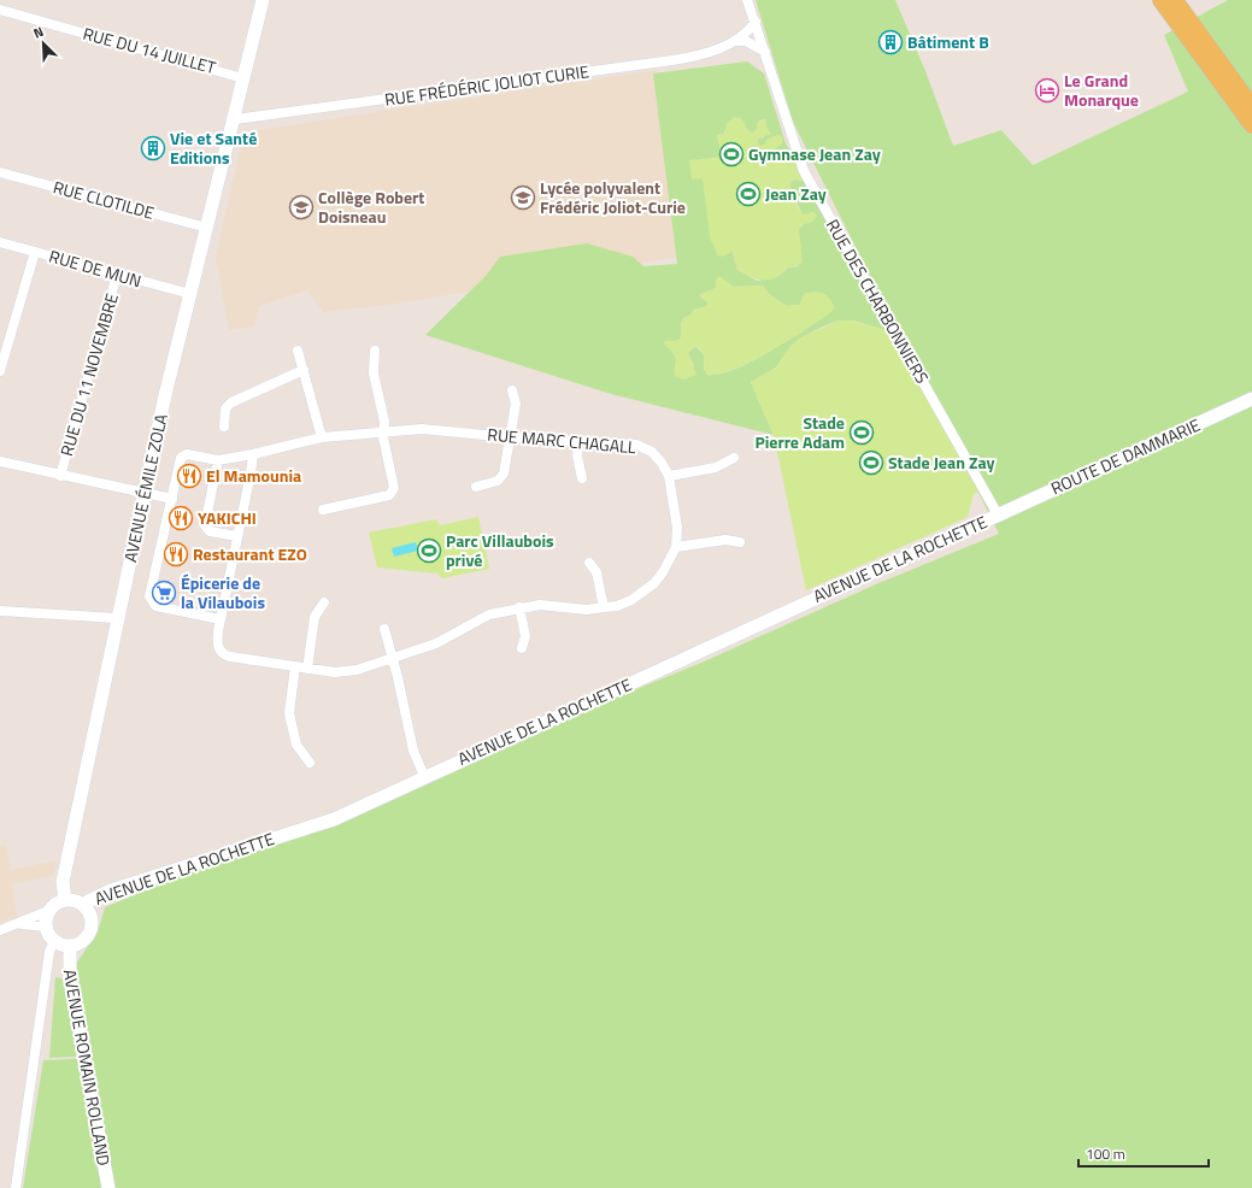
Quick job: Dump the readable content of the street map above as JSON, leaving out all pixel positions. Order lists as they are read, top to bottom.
{
  "streets": {
    "main road": [
      "ROUTE DE DAMMARIE",
      "AVENUE ÉMILE ZOLA",
      "AVENUE DE LA ROCHETTE",
      "AVENUE ROMAIN ROLLAND"
    ],
    "street": [
      "RUE DU 14 JUILLET",
      "RUE FRÉDÉRIC JOLIOT CURIE",
      "RUE CLOTILDE",
      "RUE DE MUN",
      "RUE DES CHARBONNIERS",
      "RUE DU 11 NOVEMBRE",
      "RUE MARC CHAGALL"
    ]
  },
  "crossings": [
    ["RUE DU 14 JUILLET", "AVENUE ÉMILE ZOLA"],
    ["RUE FRÉDÉRIC JOLIOT CURIE", "RUE DES CHARBONNIERS"],
    ["RUE FRÉDÉRIC JOLIOT CURIE", "AVENUE ÉMILE ZOLA"],
    ["RUE CLOTILDE", "AVENUE ÉMILE ZOLA"],
    ["RUE DE MUN", "RUE DU 11 NOVEMBRE"],
    ["RUE DE MUN", "AVENUE ÉMILE ZOLA"],
    ["RUE DES CHARBONNIERS", "ROUTE DE DAMMARIE"],
    ["RUE DES CHARBONNIERS", "AVENUE DE LA ROCHETTE"],
    ["ROUTE DE DAMMARIE", "AVENUE DE LA ROCHETTE"],
    ["AVENUE ÉMILE ZOLA", "AVENUE DE LA ROCHETTE"],
    ["AVENUE ÉMILE ZOLA", "AVENUE ROMAIN ROLLAND"],
    ["AVENUE DE LA ROCHETTE", "AVENUE ROMAIN ROLLAND"]
  ],
  "places": {
    "building": ["Bâtiment B", "Vie et Santé Editions"],
    "hotel": ["Le Grand Monarque"],
    "sports": [
      "Gymnase Jean Zay",
      "Jean Zay",
      "Stade Pierre Adam",
      "Stade Jean Zay",
      "Parc Villaubois privé"
    ],
    "school or university": ["Lycée polyvalent Frédéric Joliot-Curie", "Collège Robert Doisneau"],
    "restaurant": ["El Mamounia", "YAKICHI", "Restaurant EZO"],
    "supermarket": ["Épicerie de la Vilaubois"]
  },
  "scale_bar": "100 m",
  "north": "top left"
}
